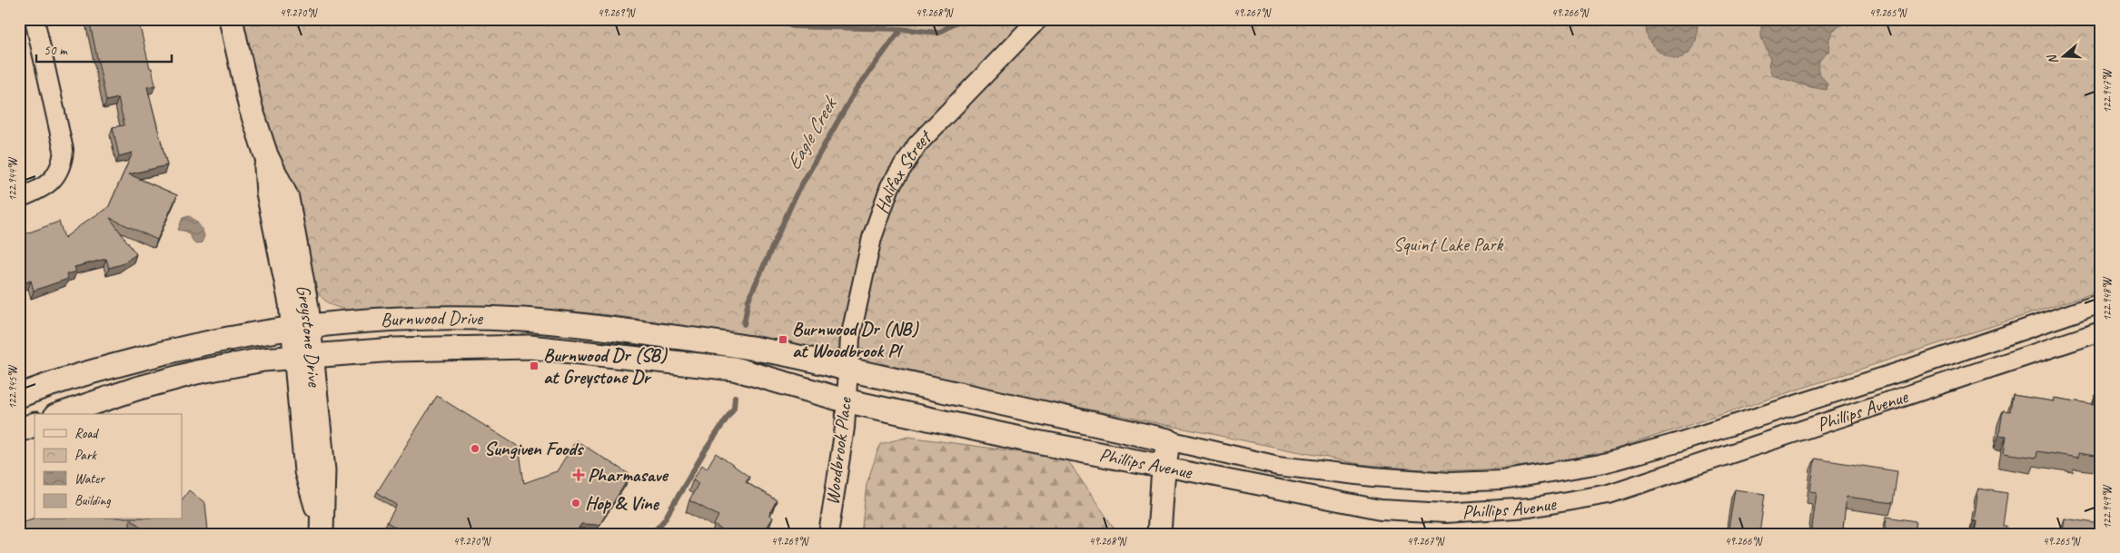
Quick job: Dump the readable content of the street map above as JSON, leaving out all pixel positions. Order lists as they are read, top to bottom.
{
  "streets": {
    "street": [
      "Halifax Street",
      "Burnwood Drive",
      "Greystone Drive",
      "Phillips Avenue",
      "Woodbrook Place"
    ]
  },
  "crossings": [
    ["Halifax Street", "Burnwood Drive"],
    ["Halifax Street", "Phillips Avenue"],
    ["Halifax Street", "Woodbrook Place"],
    ["Burnwood Drive", "Greystone Drive"],
    ["Burnwood Drive", "Phillips Avenue"],
    ["Burnwood Drive", "Woodbrook Place"],
    ["Phillips Avenue", "Woodbrook Place"]
  ],
  "water": ["Eagle Creek"],
  "parks": ["Squint Lake Park"],
  "places": {
    "transit": ["Burnwood Dr (NB) at Woodbrook Pl", "Burnwood Dr (SB) at Greystone Dr"],
    "other": ["Sungiven Foods", "Hop & Vine"],
    "health": ["Pharmasave"]
  },
  "legend": [
    "Road",
    "Park",
    "Water",
    "Building"
  ],
  "scale_bar": "50 m",
  "north": "left",
  "coordinates": [
    "49.270°N",
    "49.269°N",
    "49.268°N",
    "49.267°N",
    "49.266°N",
    "49.265°N",
    "122.947°W",
    "122.944°W",
    "122.948°W",
    "122.945°W",
    "122.949°W"
  ]
}
